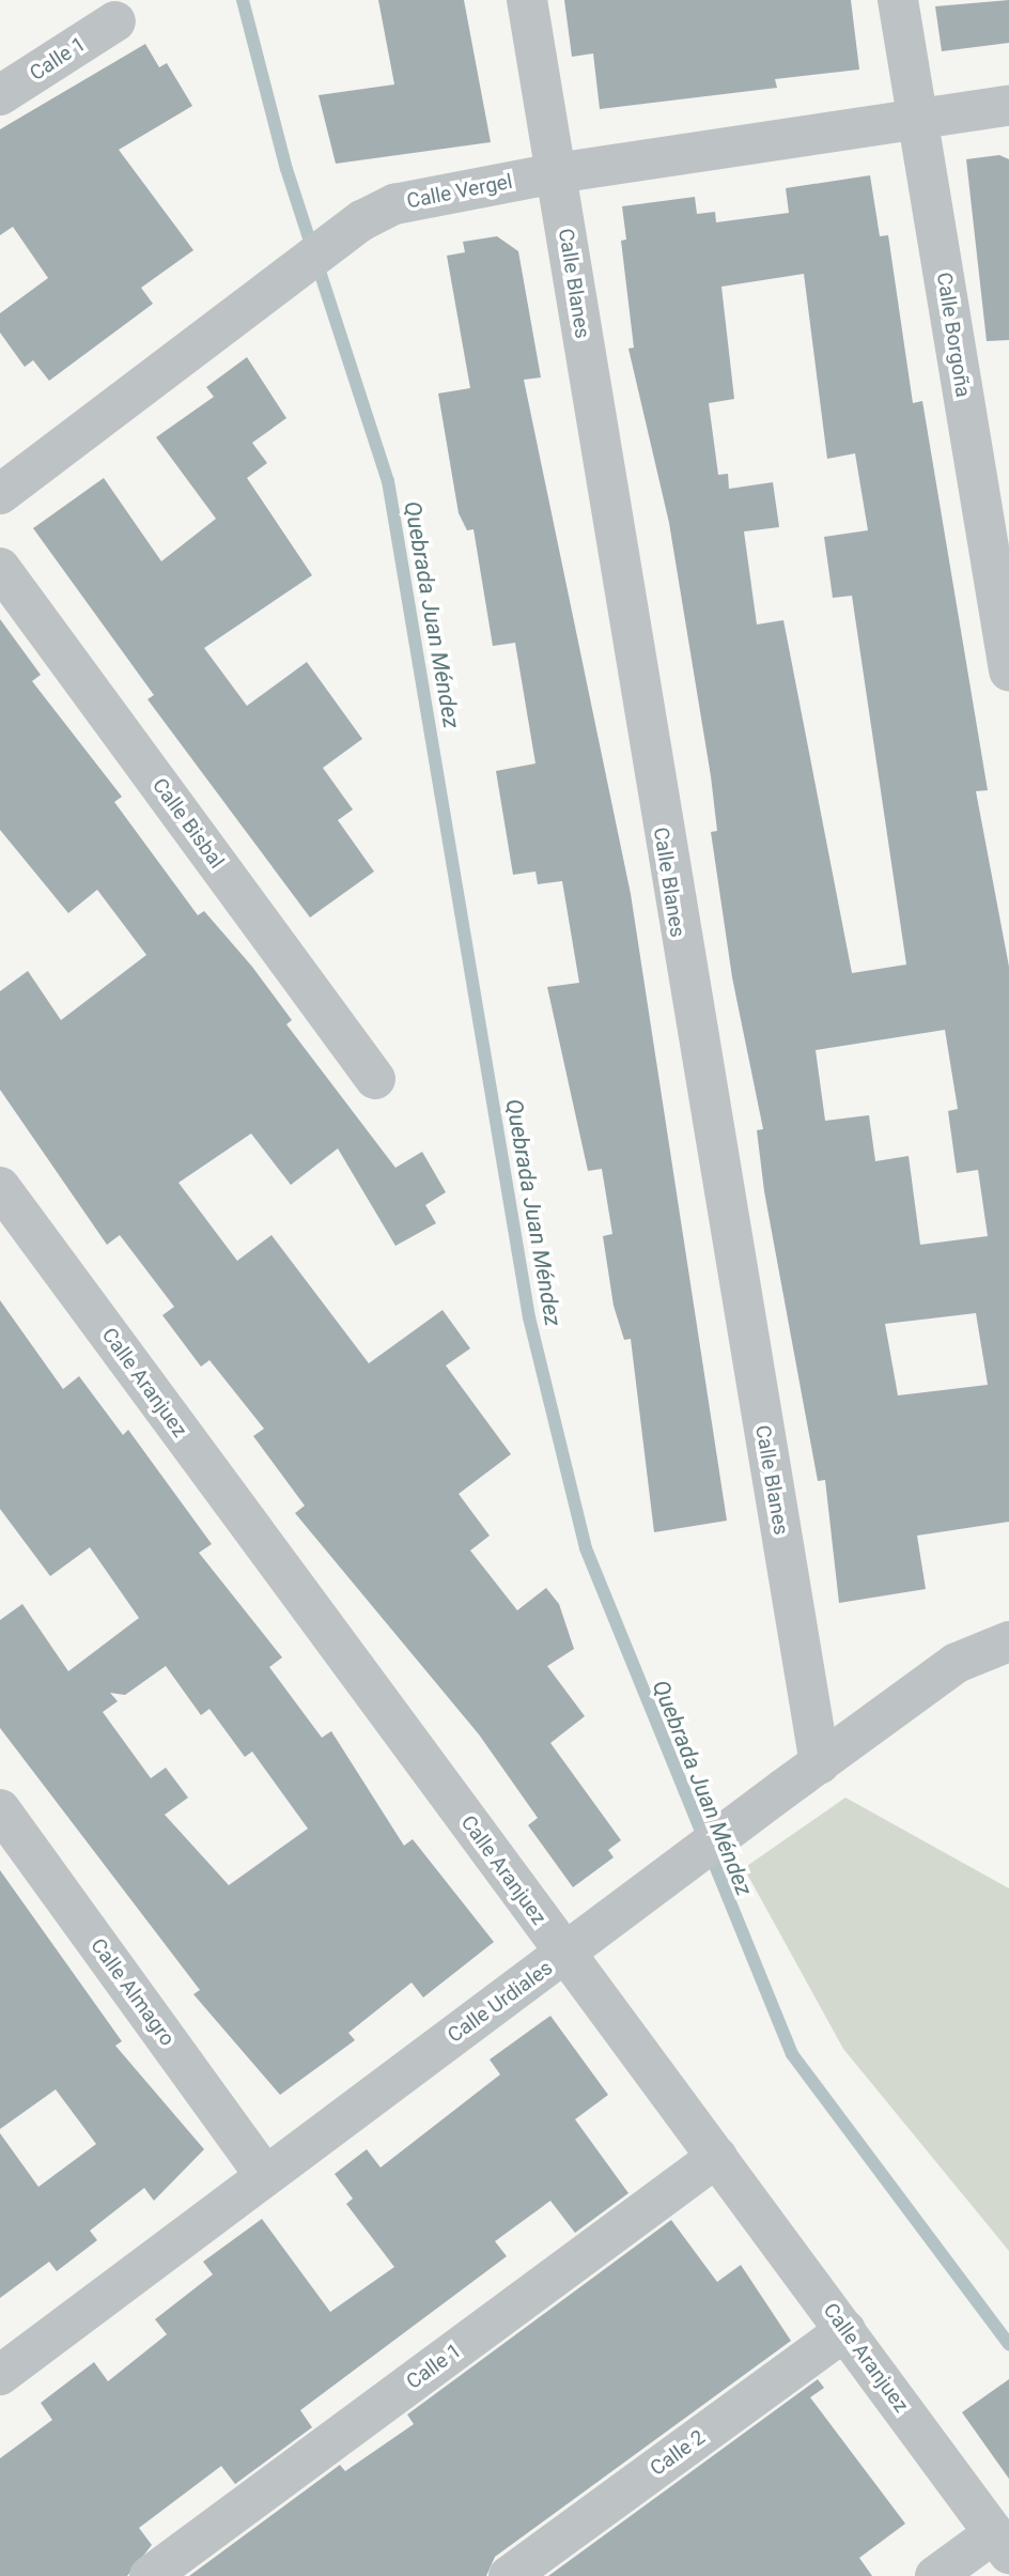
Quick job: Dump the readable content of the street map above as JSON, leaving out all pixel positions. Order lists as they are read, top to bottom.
{
  "streets": {
    "street": [
      "Calle 1",
      "Calle Vergel",
      "Calle Blanes",
      "Calle Borgoña",
      "Calle Bisbal",
      "Calle Aranjuez",
      "Calle Almagro",
      "Calle Urdiales",
      "Calle 2"
    ]
  },
  "crossings": [
    ["Calle 1", "Calle Aranjuez"],
    ["Calle Vergel", "Calle Blanes"],
    ["Calle Vergel", "Calle Borgoña"],
    ["Calle Blanes", "Calle Urdiales"],
    ["Calle Aranjuez", "Calle Urdiales"],
    ["Calle Aranjuez", "Calle 2"],
    ["Calle Almagro", "Calle Urdiales"]
  ],
  "water": ["Quebrada Juan Méndez"]
}
